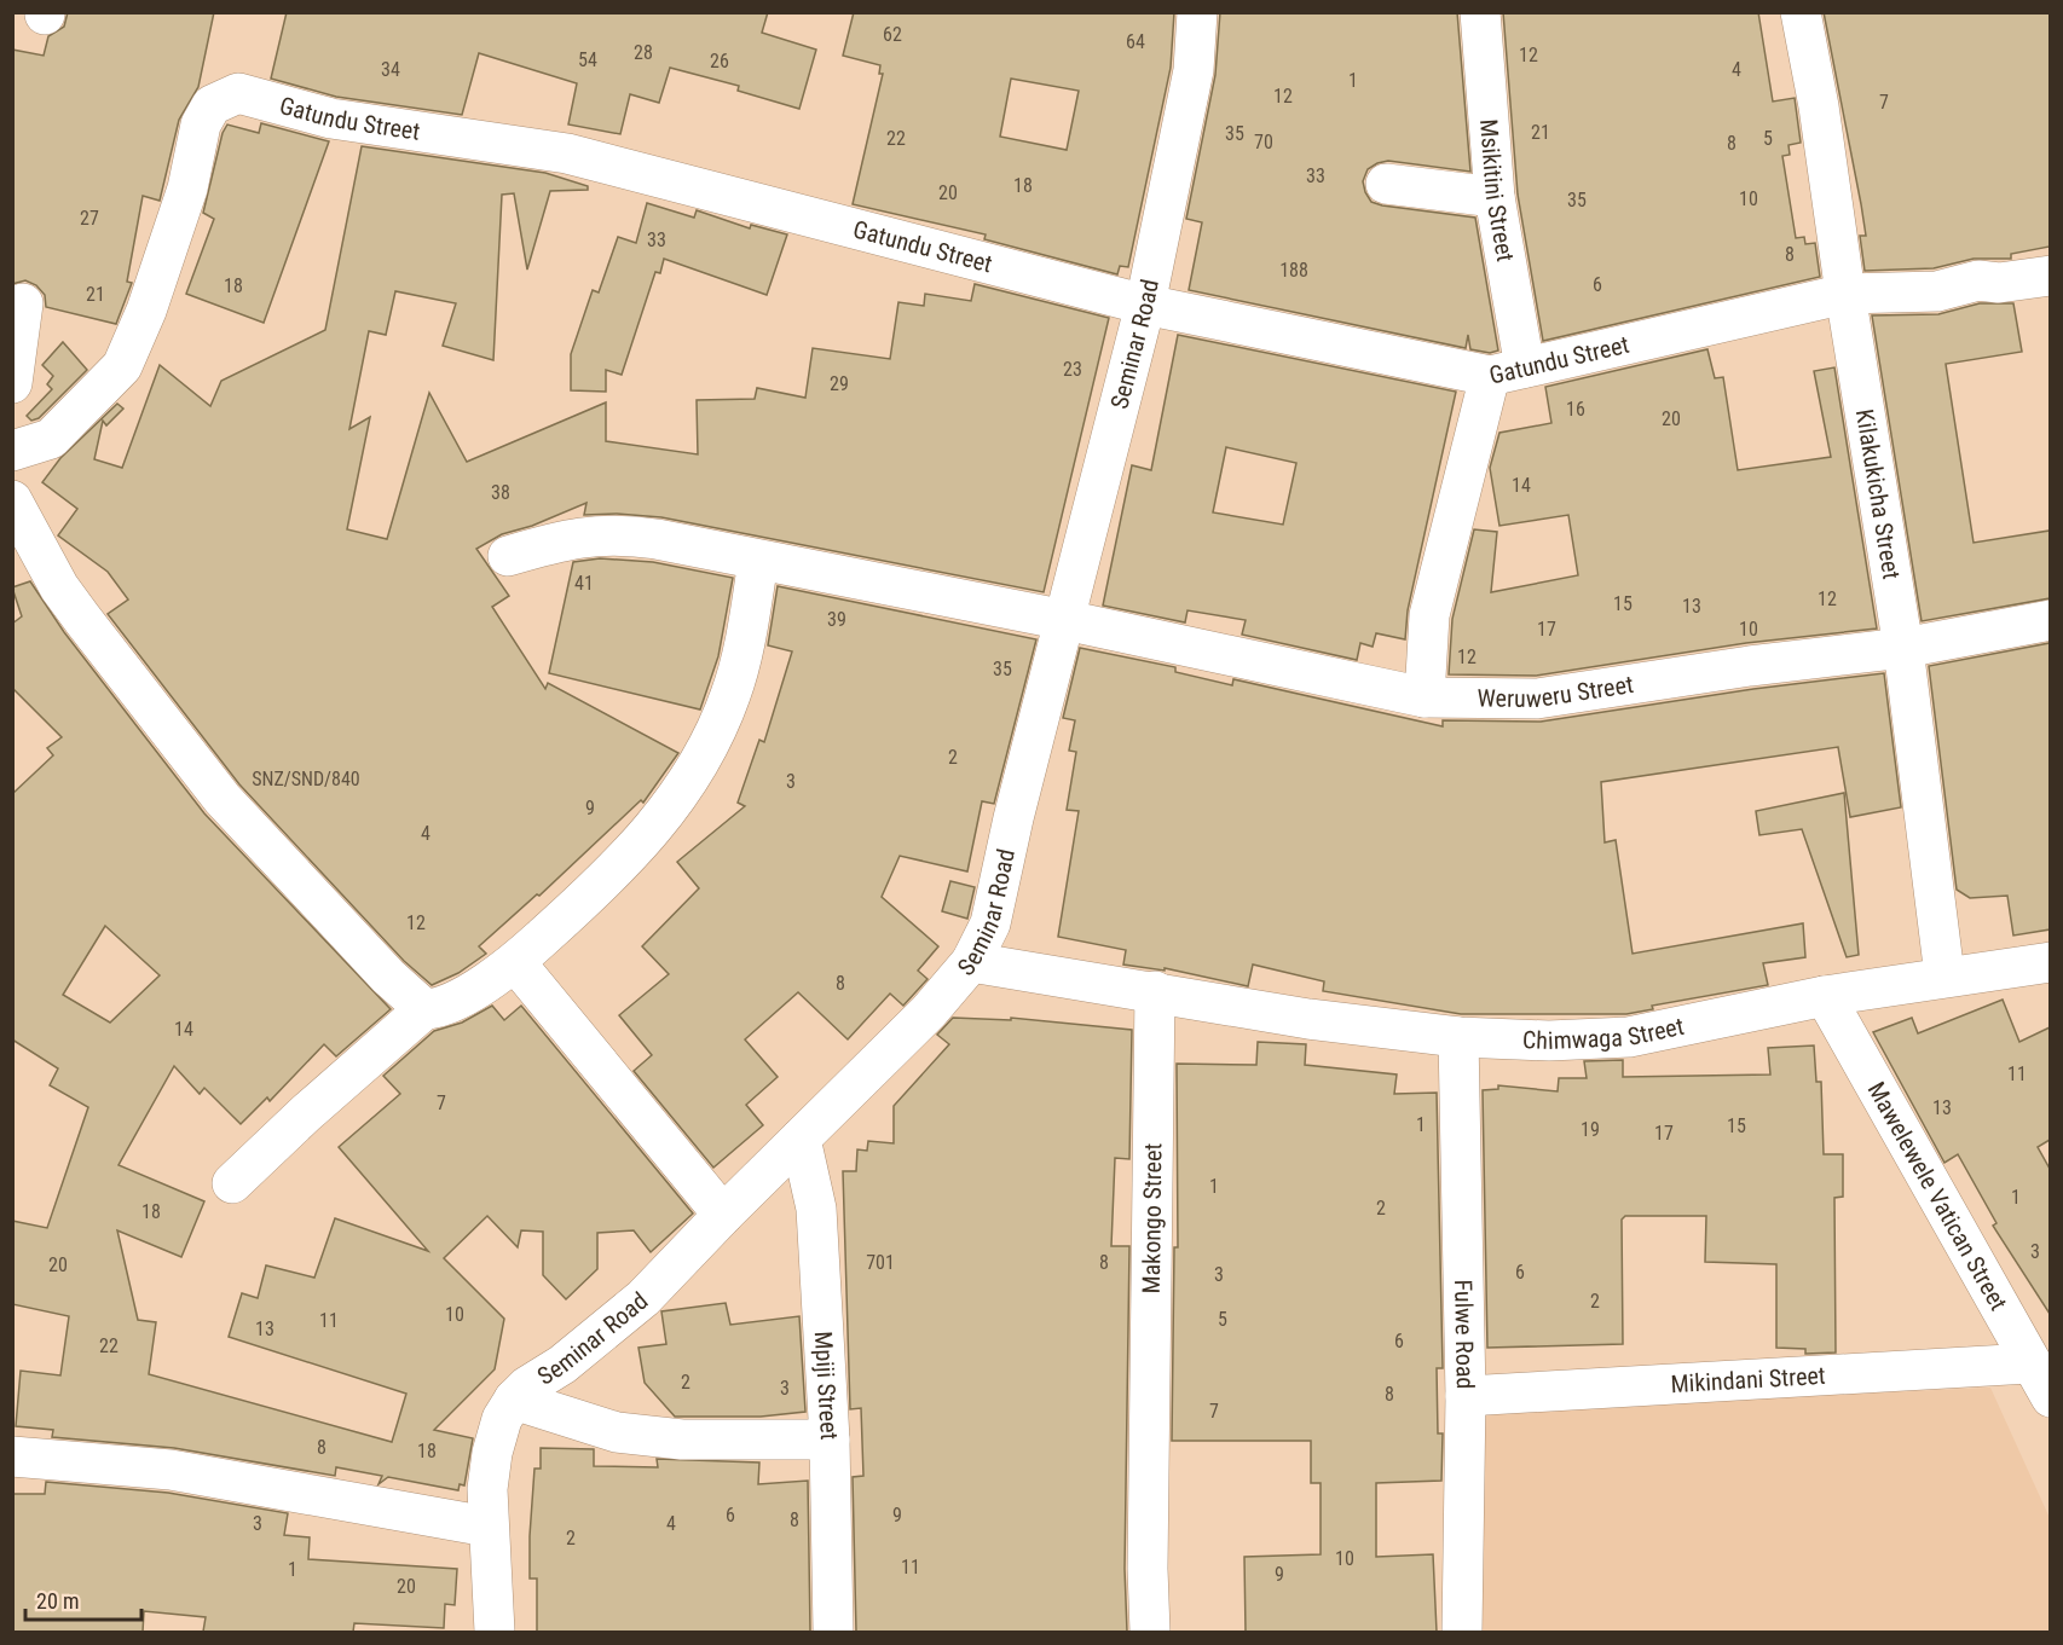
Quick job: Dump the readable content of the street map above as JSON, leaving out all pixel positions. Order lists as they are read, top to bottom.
{
  "streets": {
    "street": [
      "Gatundu Street",
      "Msikitini Street",
      "Seminar Road",
      "Kilakukicha Street",
      "Weruweru Street",
      "Chimwaga Street",
      "Mawelewele Vatican Street",
      "Makongo Street",
      "Fulwe Road",
      "Mikindani Street",
      "Mpiji Street"
    ]
  },
  "crossings": [
    ["Gatundu Street", "Msikitini Street"],
    ["Gatundu Street", "Seminar Road"],
    ["Gatundu Street", "Kilakukicha Street"],
    ["Msikitini Street", "Weruweru Street"],
    ["Seminar Road", "Weruweru Street"],
    ["Seminar Road", "Mpiji Street"],
    ["Kilakukicha Street", "Weruweru Street"],
    ["Kilakukicha Street", "Chimwaga Street"],
    ["Chimwaga Street", "Mawelewele Vatican Street"],
    ["Chimwaga Street", "Makongo Street"],
    ["Chimwaga Street", "Fulwe Road"],
    ["Mawelewele Vatican Street", "Mikindani Street"],
    ["Fulwe Road", "Mikindani Street"]
  ],
  "house_numbers": [
    "62",
    "64",
    "28",
    "12",
    "54",
    "26",
    "34",
    "4",
    "1",
    "12",
    "7",
    "21",
    "35",
    "22",
    "5",
    "70",
    "8",
    "33",
    "18",
    "20",
    "10",
    "35",
    "27",
    "33",
    "8",
    "188",
    "6",
    "18",
    "21",
    "23",
    "29",
    "16",
    "20",
    "14",
    "38",
    "41",
    "12",
    "15",
    "13",
    "39",
    "17",
    "10",
    "12",
    "35",
    "2",
    "SNZ/SND/840",
    "3",
    "9",
    "4",
    "12",
    "8",
    "14",
    "11",
    "7",
    "13",
    "1",
    "15",
    "19",
    "17",
    "1",
    "1",
    "2",
    "18",
    "3",
    "701",
    "8",
    "20",
    "6",
    "3",
    "2",
    "10",
    "5",
    "11",
    "13",
    "6",
    "22",
    "2",
    "3",
    "8",
    "7",
    "8",
    "18",
    "6",
    "9",
    "8",
    "3",
    "4",
    "2",
    "10",
    "11",
    "1",
    "9",
    "20"
  ],
  "scale_bar": "20 m"
}
